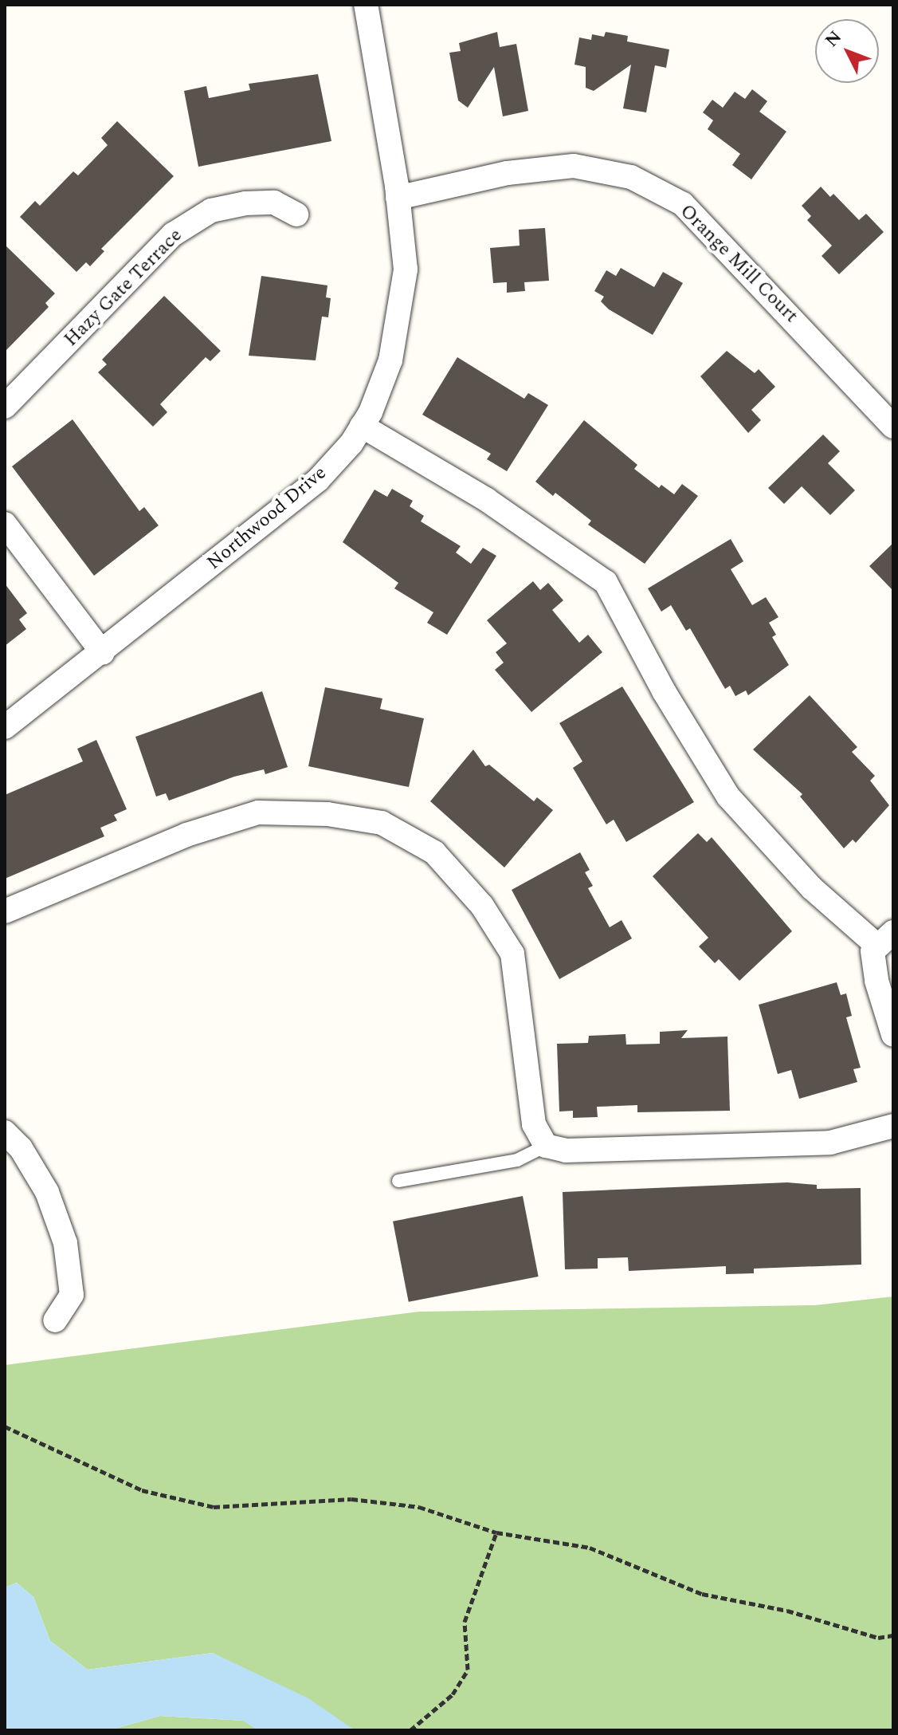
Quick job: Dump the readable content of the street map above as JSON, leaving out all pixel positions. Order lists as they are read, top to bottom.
{
  "streets": {
    "street": ["Orange Mill Court", "Hazy Gate Terrace", "Northwood Drive"]
  },
  "crossings": [
    ["Orange Mill Court", "Northwood Drive"]
  ],
  "north": "top left"
}
